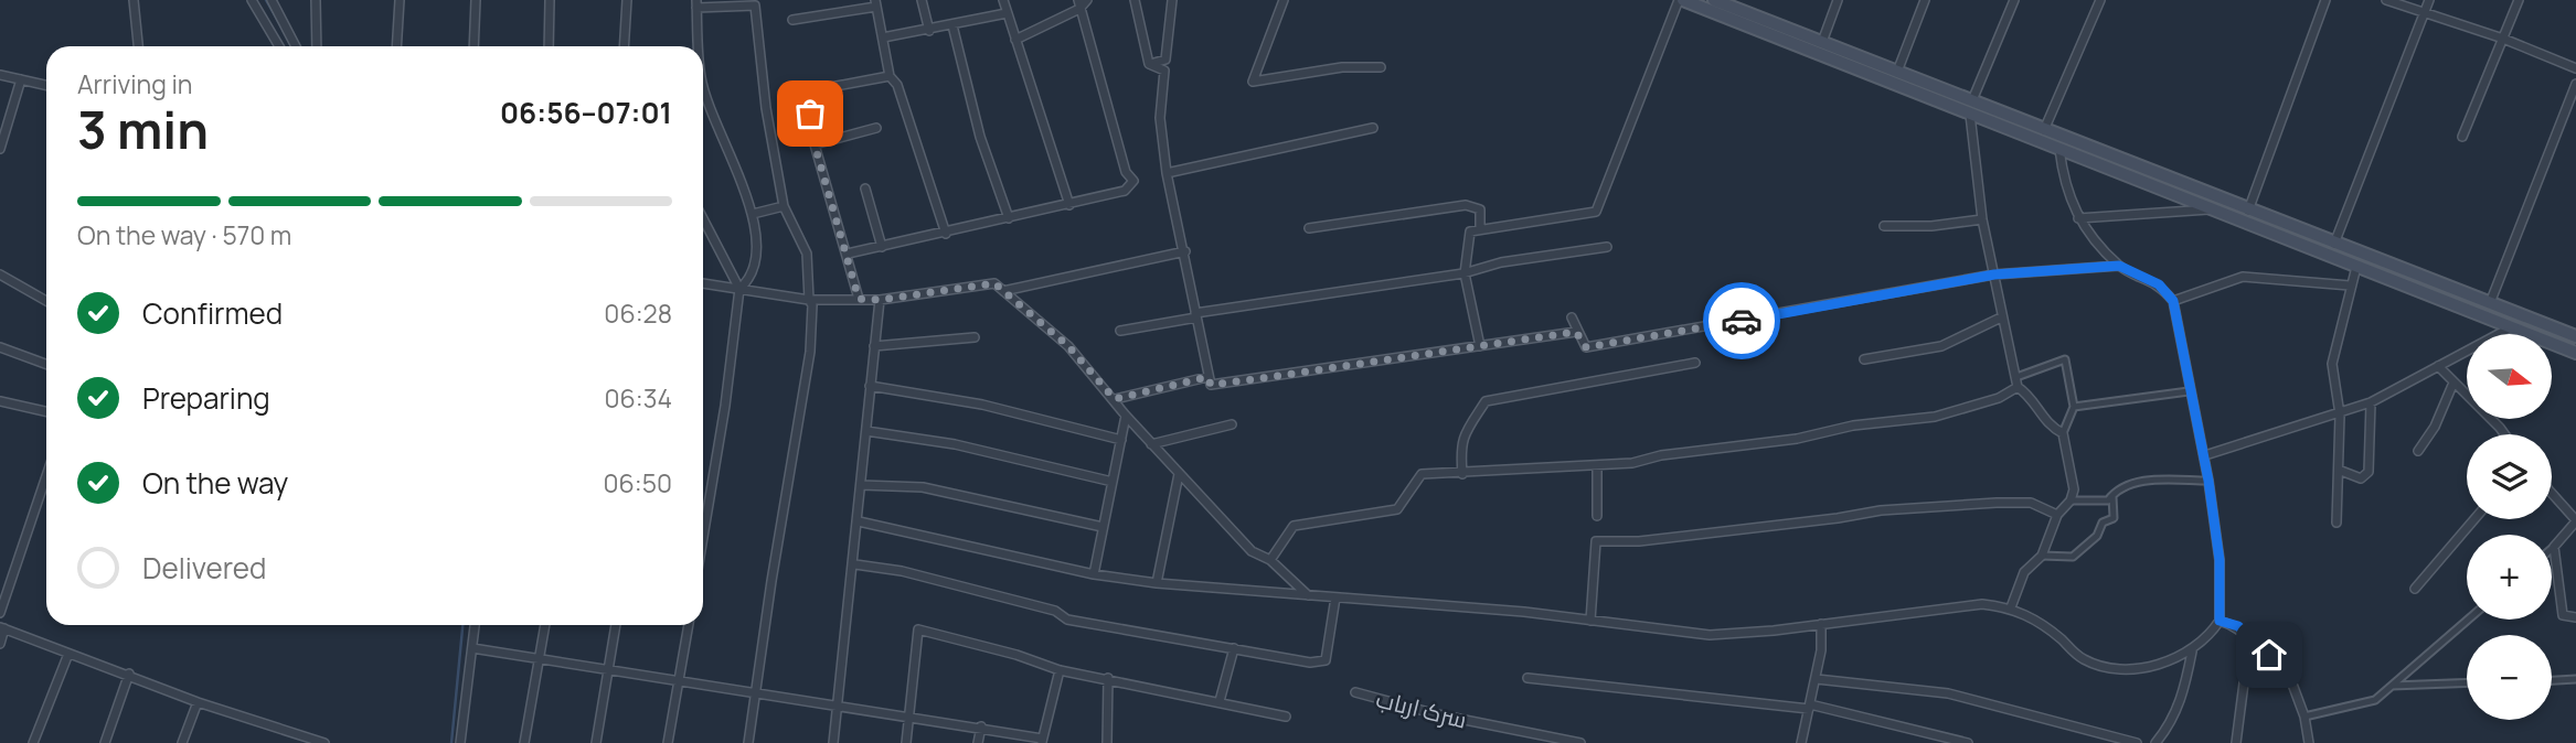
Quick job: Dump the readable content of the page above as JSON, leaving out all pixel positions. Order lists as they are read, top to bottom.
{
  "streets": {
    "street": ["سرک ارباب"]
  },
  "north": "right",
  "page": {
    "heading": ["3 min", "Arriving in", "06:56–07:01"],
    "bar": "On the way · 570 m",
    "list": [
      ["Confirmed", "06:28"],
      ["Preparing", "06:34"],
      ["On the way", "06:50"],
      "Delivered"
    ],
    "map_buttons": ["+", "−"]
  }
}
